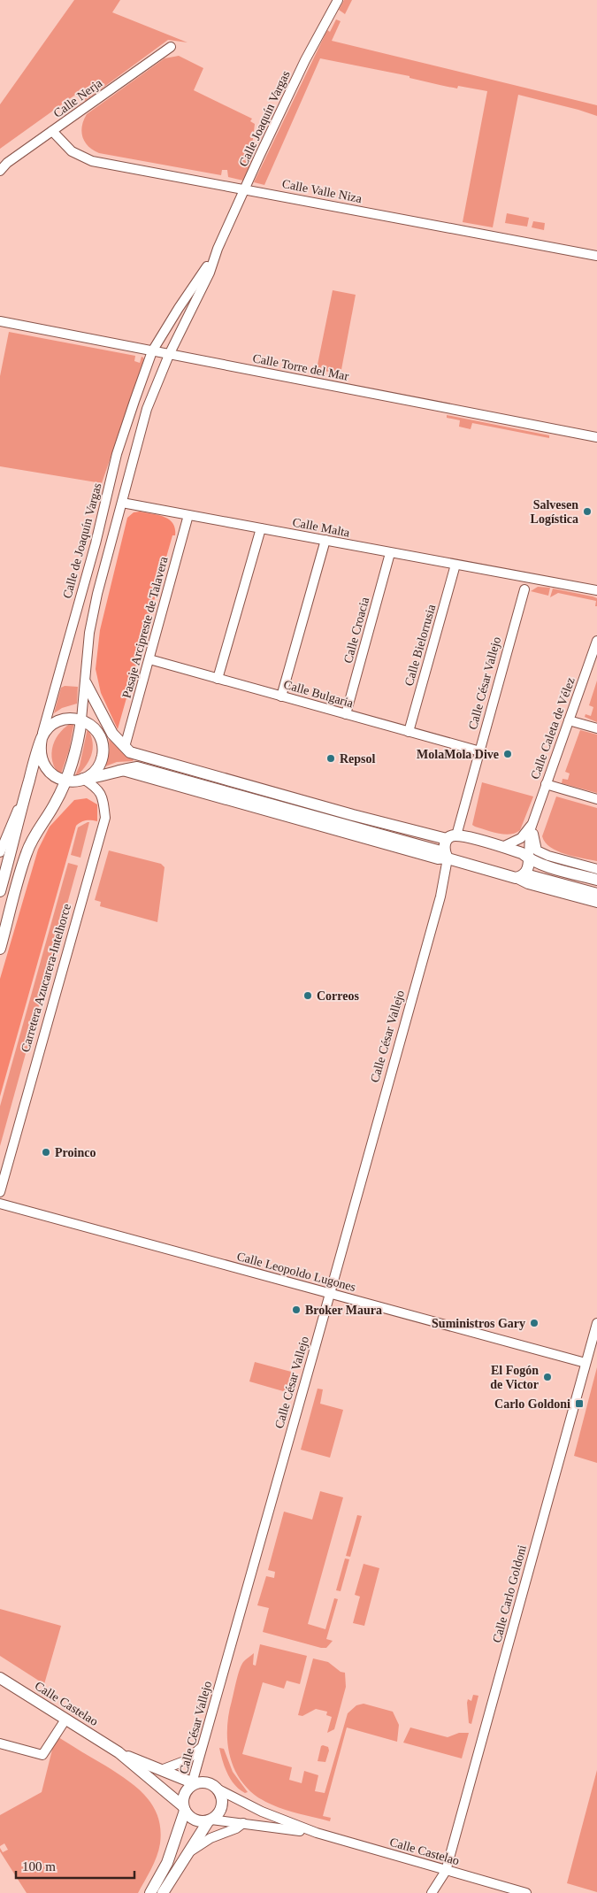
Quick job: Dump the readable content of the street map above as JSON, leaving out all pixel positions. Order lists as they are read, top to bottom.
{
  "streets": {
    "main road": ["Calle Castelao"],
    "street": [
      "Calle Nerja",
      "Calle Joaquín Vargas",
      "Calle Valle Niza",
      "Calle Torre del Mar",
      "Calle Malta",
      "Calle de Joaquín Vargas",
      "Pasaje Arcipreste de Talavera",
      "Calle Croacia",
      "Calle Bielorrusia",
      "Calle César Vallejo",
      "Calle Bulgaria",
      "Calle Caleta de Vélez",
      "Carretera Azucarera-Intelhorce",
      "Calle Leopoldo Lugones",
      "Calle Carlo Goldoni"
    ]
  },
  "crossings": [
    ["Calle Nerja", "Calle Valle Niza"],
    ["Calle Joaquín Vargas", "Calle Valle Niza"],
    ["Calle Joaquín Vargas", "Calle Torre del Mar"],
    ["Calle Joaquín Vargas", "Calle de Joaquín Vargas"],
    ["Calle Torre del Mar", "Calle de Joaquín Vargas"],
    ["Calle Malta", "Pasaje Arcipreste de Talavera"],
    ["Calle Malta", "Calle Croacia"],
    ["Calle Malta", "Calle Bielorrusia"],
    ["Pasaje Arcipreste de Talavera", "Calle Bulgaria"],
    ["Calle Croacia", "Calle Bulgaria"],
    ["Calle Bielorrusia", "Calle Bulgaria"],
    ["Calle César Vallejo", "Calle Bulgaria"],
    ["Calle César Vallejo", "Calle Leopoldo Lugones"],
    ["Calle César Vallejo", "Calle Castelao"],
    ["Calle Leopoldo Lugones", "Calle Carlo Goldoni"],
    ["Calle Carlo Goldoni", "Calle Castelao"]
  ],
  "places": {
    "other": [
      "Salvesen Logística",
      "MolaMola Dive",
      "Repsol",
      "Correos",
      "Proinco",
      "Broker Maura",
      "Suministros Gary",
      "El Fogón de Victor"
    ],
    "transit": ["Carlo Goldoni"]
  },
  "scale_bar": "100 m"
}
